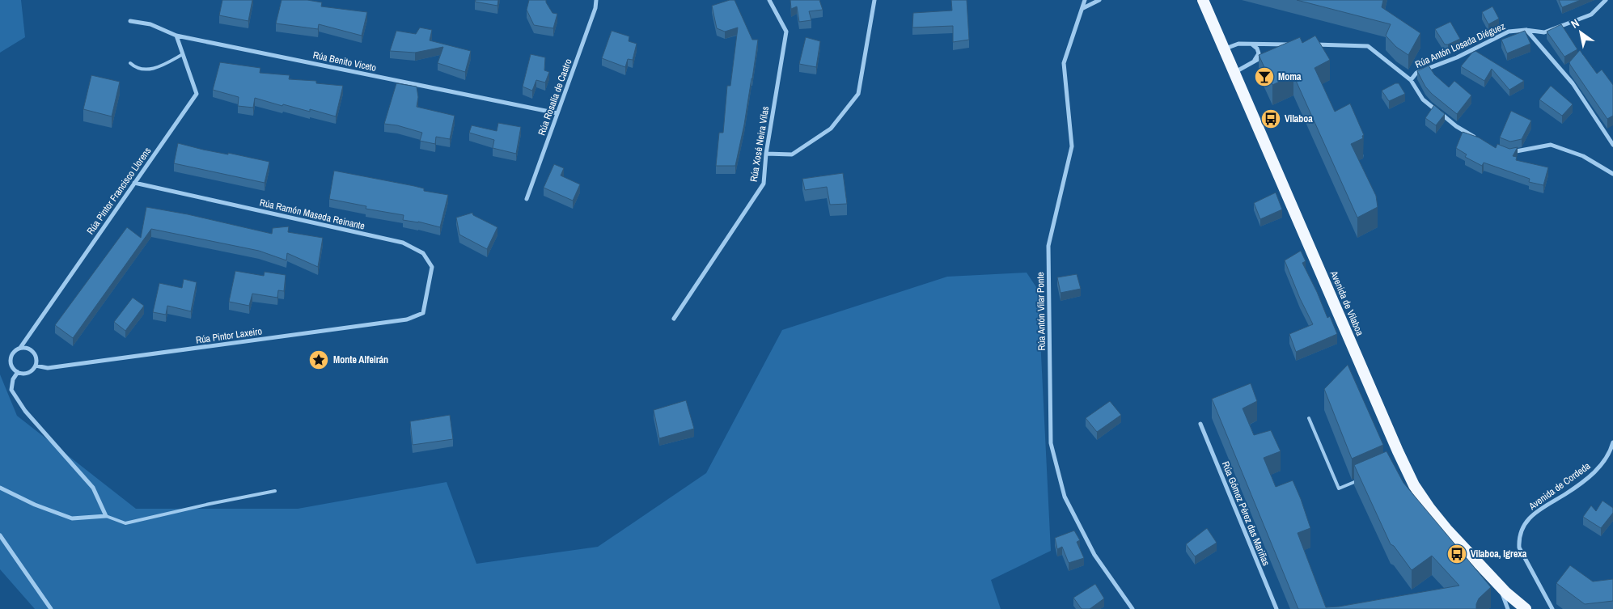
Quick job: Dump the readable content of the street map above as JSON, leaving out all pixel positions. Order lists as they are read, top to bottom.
{
  "streets": {
    "highway": ["Avenida de Vilaboa"],
    "street": [
      "Rúa Antón Losada Diéguez",
      "Rúa Benito Viceto",
      "Rúa Rosalía de Castro",
      "Rúa Xosé Neira Vilas",
      "Rúa Pintor Francisco Llorens",
      "Rúa Ramón Maseda Reinante",
      "Rúa Antón Vilar Ponte",
      "Rúa Pintor Laxeiro",
      "Avenida de Cordeda",
      "Rúa Gómez Pérez das Mariñas"
    ]
  },
  "crossings": [
    ["Rúa Benito Viceto", "Rúa Rosalía de Castro"],
    ["Rúa Benito Viceto", "Rúa Pintor Francisco Llorens"],
    ["Rúa Pintor Francisco Llorens", "Rúa Ramón Maseda Reinante"],
    ["Rúa Pintor Francisco Llorens", "Rúa Pintor Laxeiro"],
    ["Rúa Ramón Maseda Reinante", "Rúa Pintor Laxeiro"]
  ],
  "places": {
    "bar": ["Moma"],
    "bus stop": ["Vilaboa", "Vilaboa, Igrexa"],
    "place": ["Monte Alfeirán"]
  },
  "north": "top left"
}
